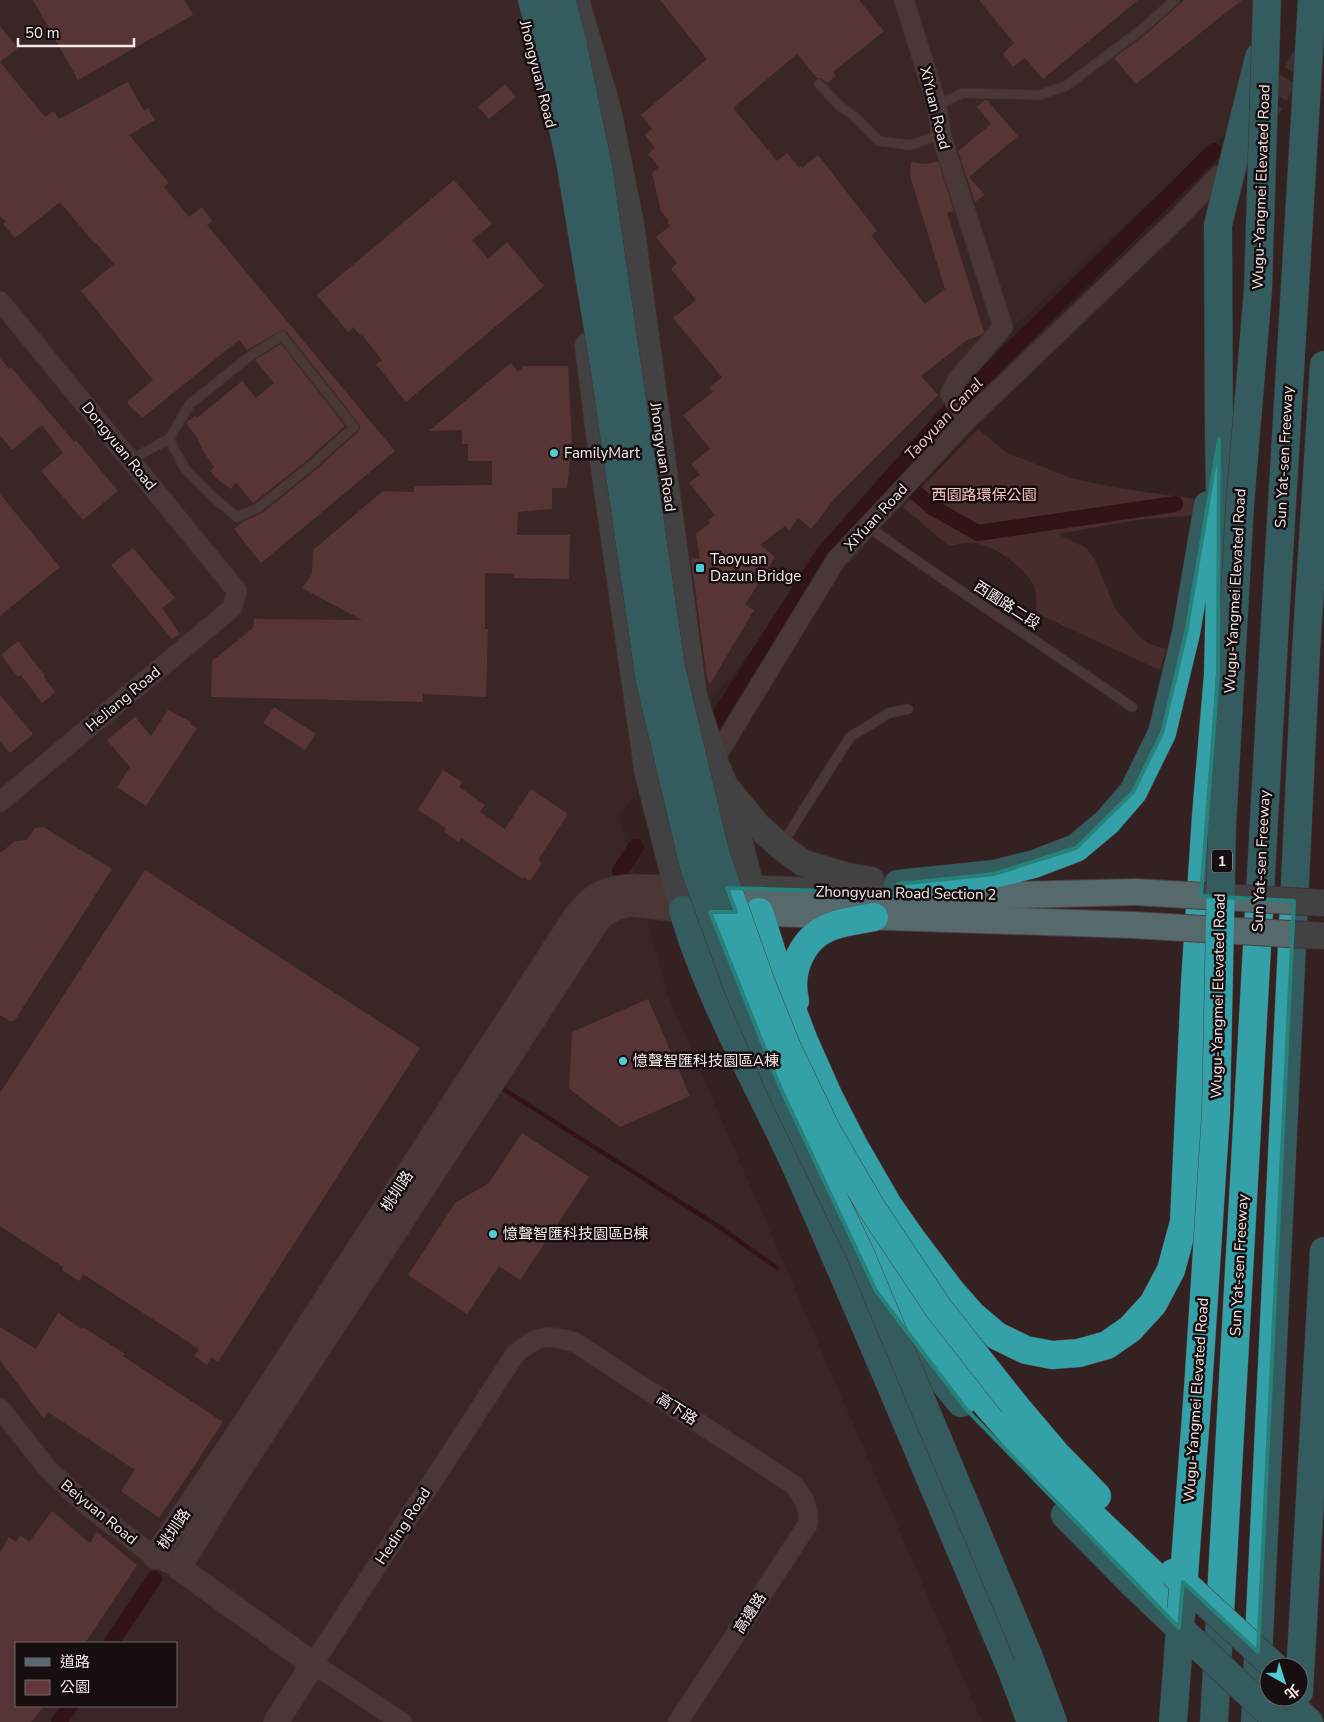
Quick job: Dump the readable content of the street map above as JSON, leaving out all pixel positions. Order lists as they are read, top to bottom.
{
  "streets": {
    "highway": ["Wugu-Yangmei Elevated Road", "Sun Yat-sen Freeway", "1"],
    "main road": ["Jhongyuan Road", "Zhongyuan Road Section 2"],
    "street": [
      "XiYuan Road",
      "Dongyuan Road",
      "HeJiang Road",
      "桃圳路",
      "高下路",
      "Beiyuan Road",
      "Heding Road",
      "高邊路"
    ],
    "lane": ["西園路二段"]
  },
  "crossings": [
    ["Jhongyuan Road", "XiYuan Road"],
    ["Jhongyuan Road", "Zhongyuan Road Section 2"],
    ["Jhongyuan Road", "桃圳路"],
    ["XiYuan Road", "西園路二段"],
    ["Dongyuan Road", "HeJiang Road"],
    ["Zhongyuan Road Section 2", "桃圳路"],
    ["桃圳路", "Beiyuan Road"],
    ["高下路", "Heding Road"],
    ["高下路", "高邊路"],
    ["Beiyuan Road", "Heding Road"]
  ],
  "water": ["Taoyuan Canal"],
  "parks": ["西園路環保公園"],
  "places": {
    "other": ["FamilyMart", "憶聲智匯科技園區A棟", "憶聲智匯科技園區B棟"],
    "transit": ["Taoyuan Dazun Bridge"]
  },
  "legend": ["道路", "公園"],
  "scale_bar": "50 m",
  "north": "bottom right"
}
